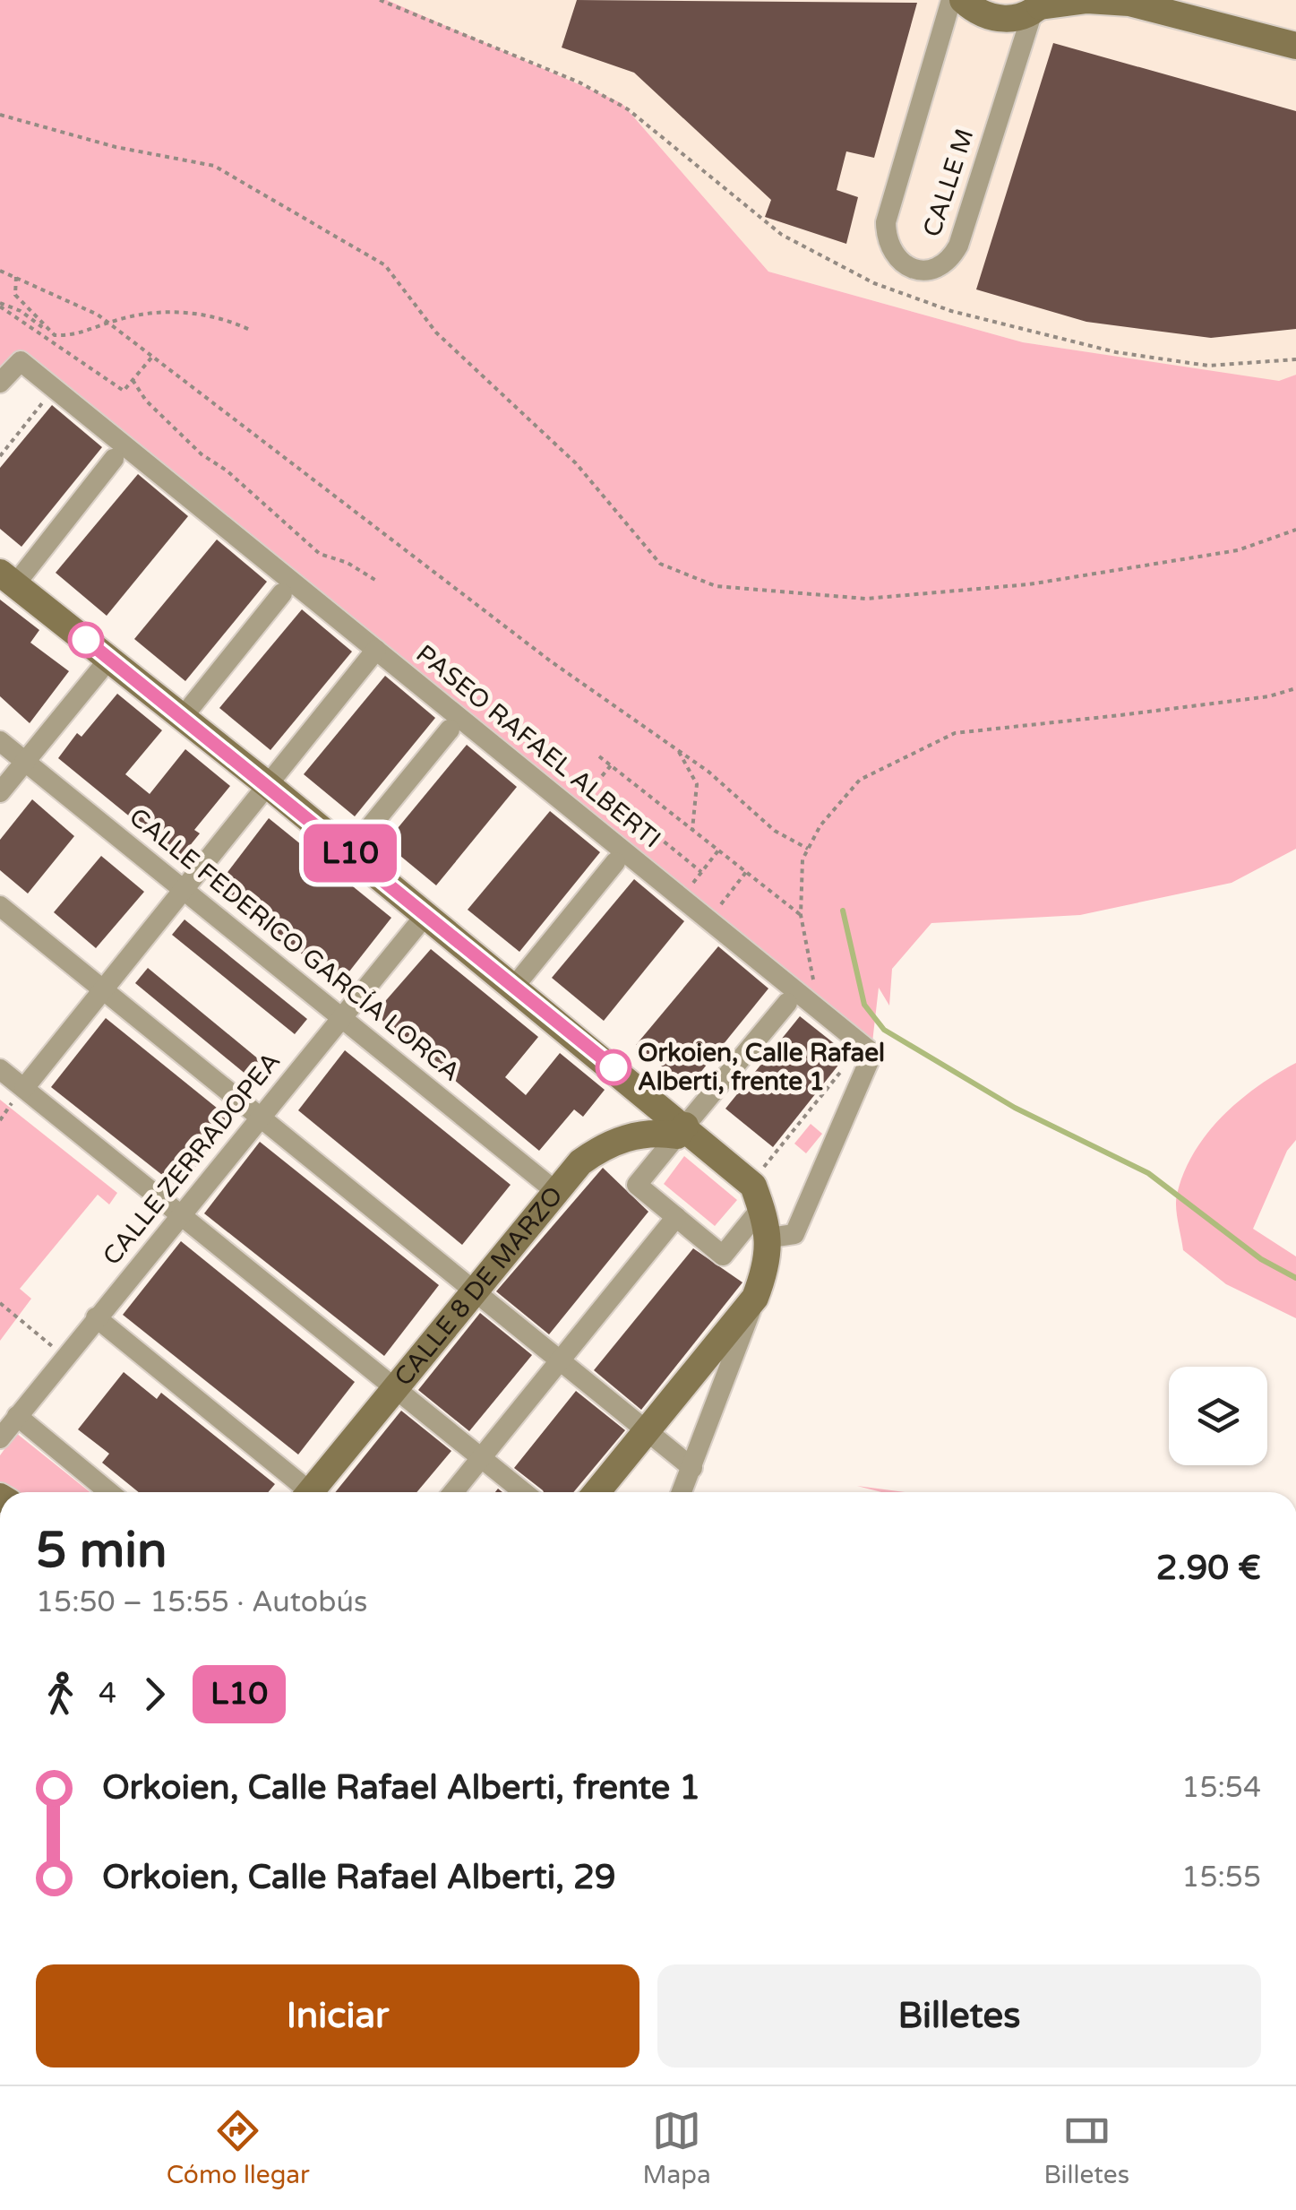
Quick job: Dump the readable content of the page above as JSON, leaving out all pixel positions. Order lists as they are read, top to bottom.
{
  "streets": {
    "street": [
      "CALLE M",
      "PASEO RAFAEL ALBERTI",
      "CALLE FEDERICO GARCÍA LORCA",
      "CALLE ZERRADOPEA",
      "CALLE 8 DE MARZO"
    ]
  },
  "crossings": [
    ["CALLE FEDERICO GARCÍA LORCA", "CALLE ZERRADOPEA"],
    ["CALLE FEDERICO GARCÍA LORCA", "CALLE 8 DE MARZO"]
  ],
  "places": ["Orkoien, Calle Rafael Alberti, frente 1"],
  "lines": ["bus line L10"],
  "page": {
    "on_map": "L10",
    "heading": ["5 min", "15:50 – 15:55 · Autobús", "2.90 €"],
    "legs": ["4", "L10"],
    "list": [
      {
        "name": "Orkoien, Calle Rafael Alberti, frente 1",
        "value": "15:54"
      },
      {
        "name": "Orkoien, Calle Rafael Alberti, 29",
        "value": "15:55"
      }
    ],
    "buttons": ["Iniciar", "Billetes"],
    "tabs": ["Cómo llegar", "Mapa", "Billetes"]
  }
}
